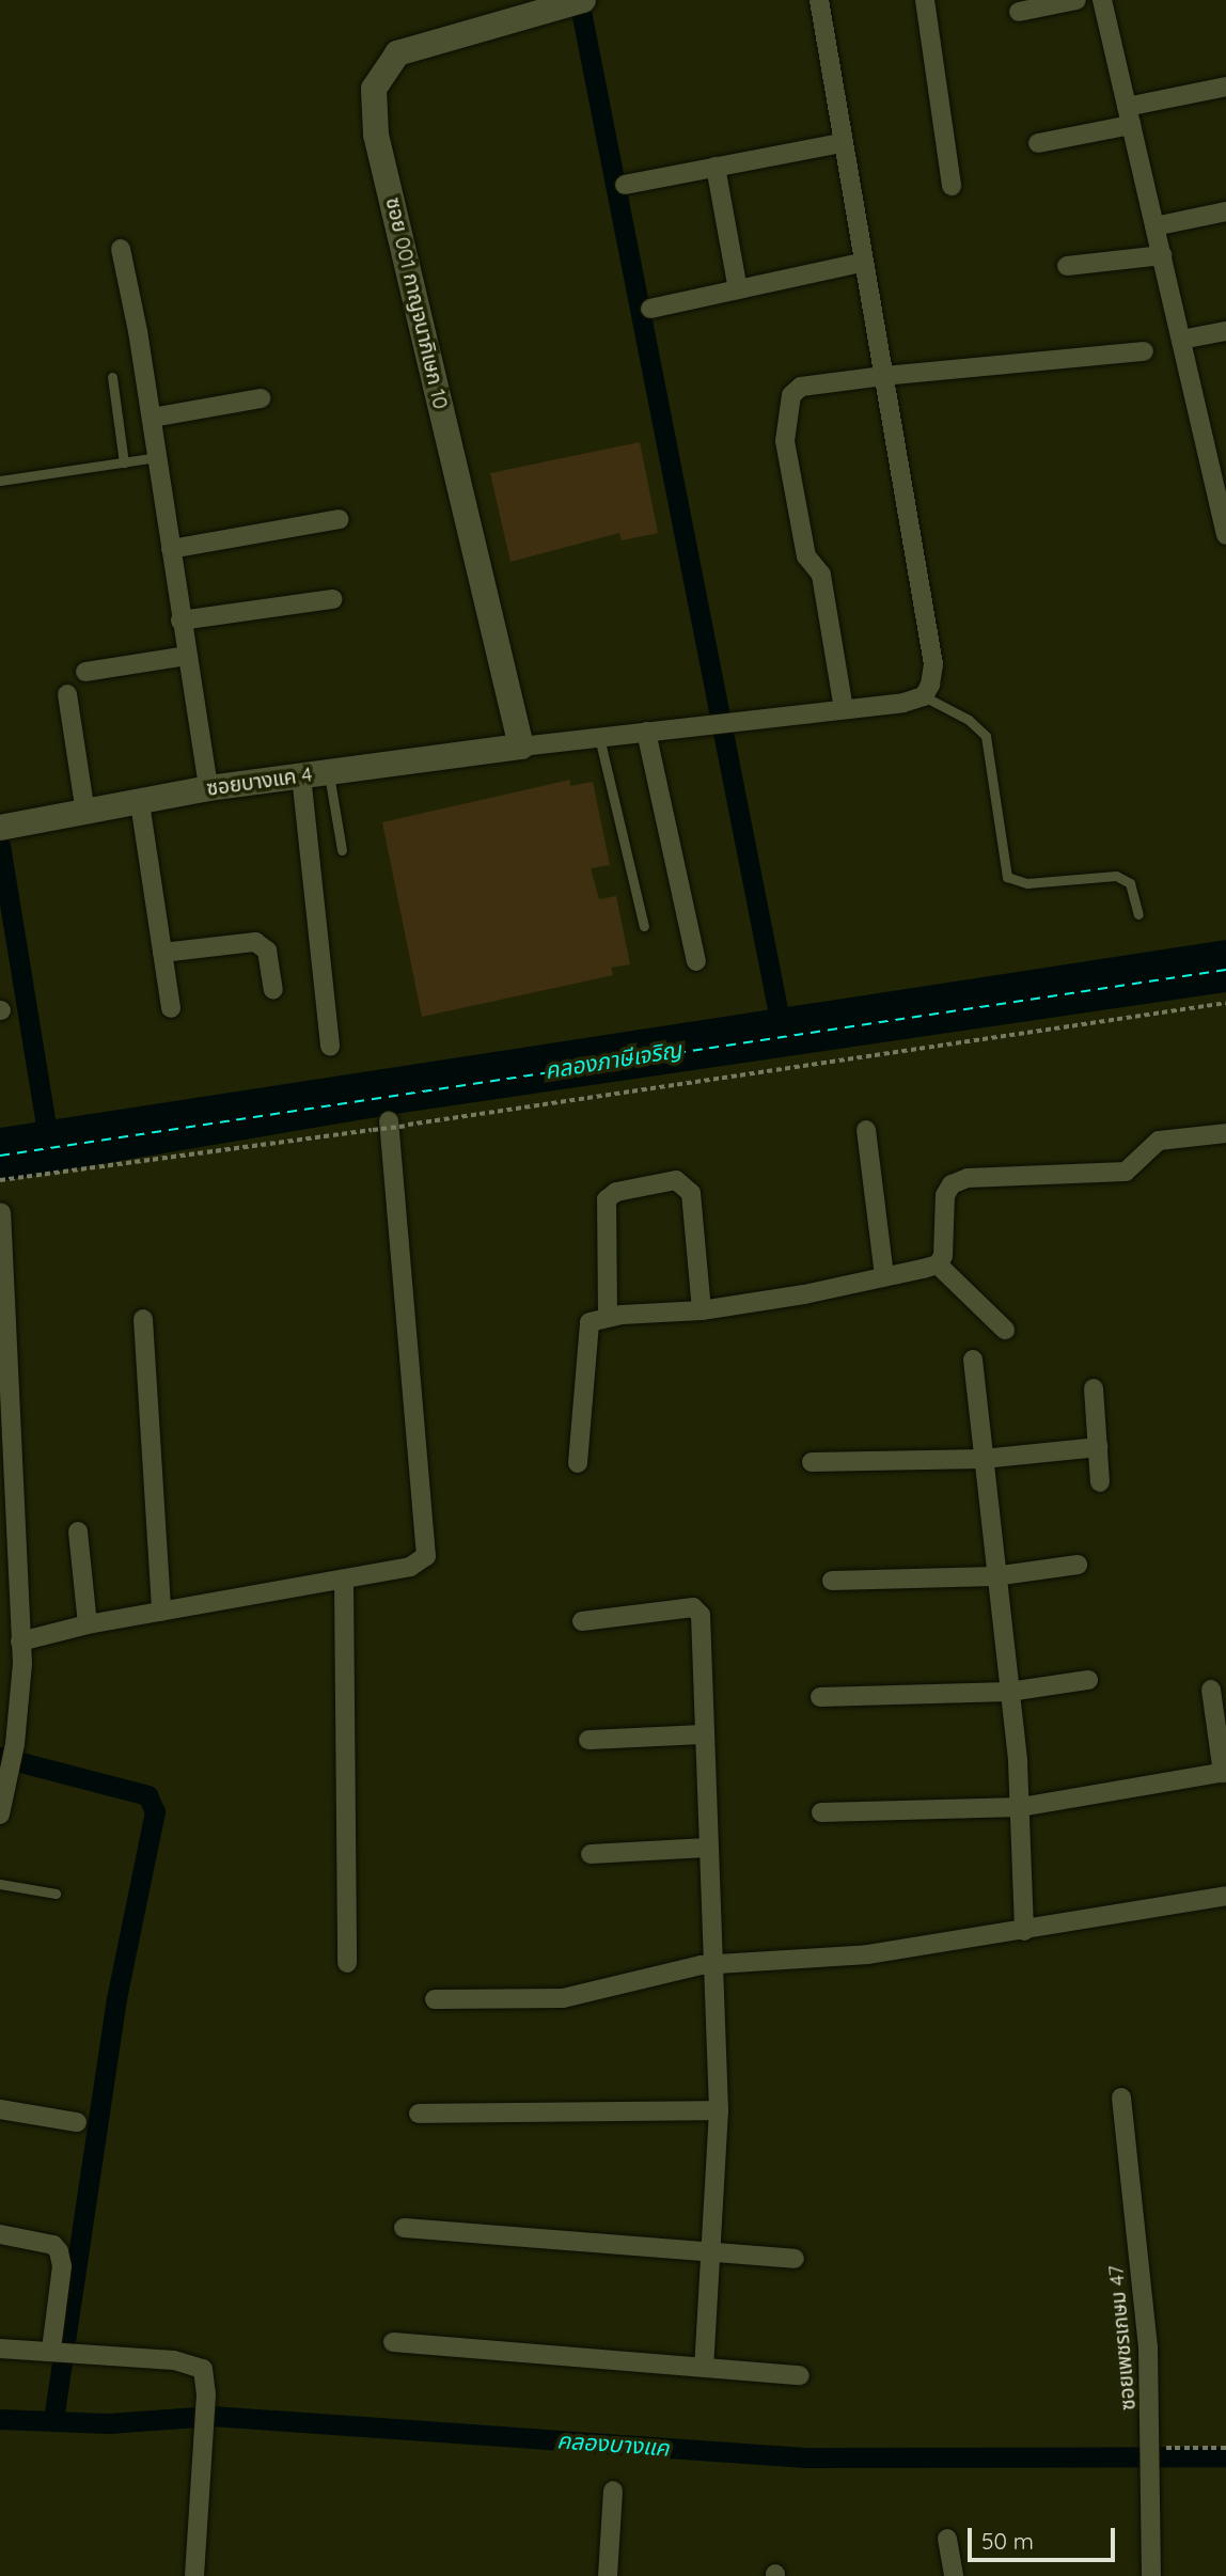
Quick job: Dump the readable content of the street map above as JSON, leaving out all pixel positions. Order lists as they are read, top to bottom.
{
  "streets": {
    "street": ["ซอย 001 กาญจนาภิเษก 10", "ซอยบางแค 4", "ซอยเพชรเกษม 47"]
  },
  "crossings": [
    ["ซอย 001 กาญจนาภิเษก 10", "ซอยบางแค 4"]
  ],
  "water": ["คลองภาษีเจริญ", "คลองบางแค"],
  "scale_bar": "50 m"
}
